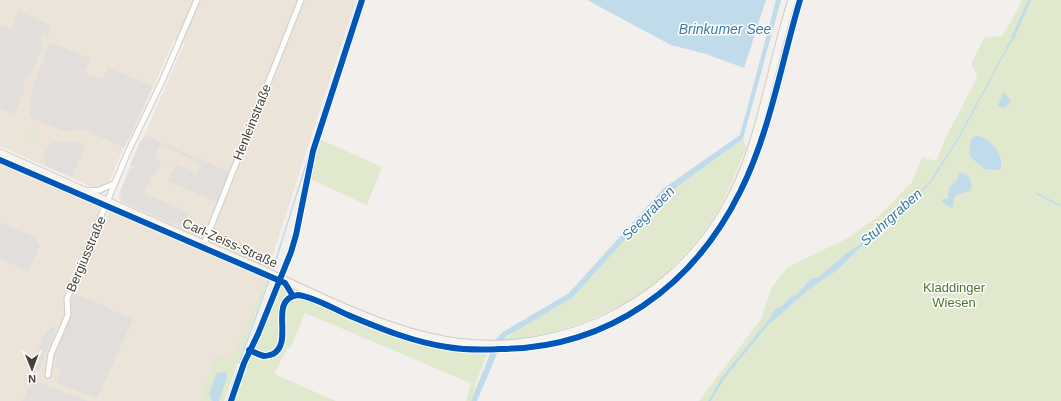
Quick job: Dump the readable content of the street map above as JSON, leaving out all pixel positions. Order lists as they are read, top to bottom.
{
  "streets": {
    "main road": ["Carl-Zeiss-Straße"],
    "street": ["Henleinstraße", "Bergiusstraße"]
  },
  "crossings": [
    ["Henleinstraße", "Carl-Zeiss-Straße"],
    ["Carl-Zeiss-Straße", "Bergiusstraße"]
  ],
  "water": ["Brinkumer See", "Seegraben", "Stuhrgraben"],
  "parks": ["Kladdinger Wiesen"],
  "north": "bottom"
}
